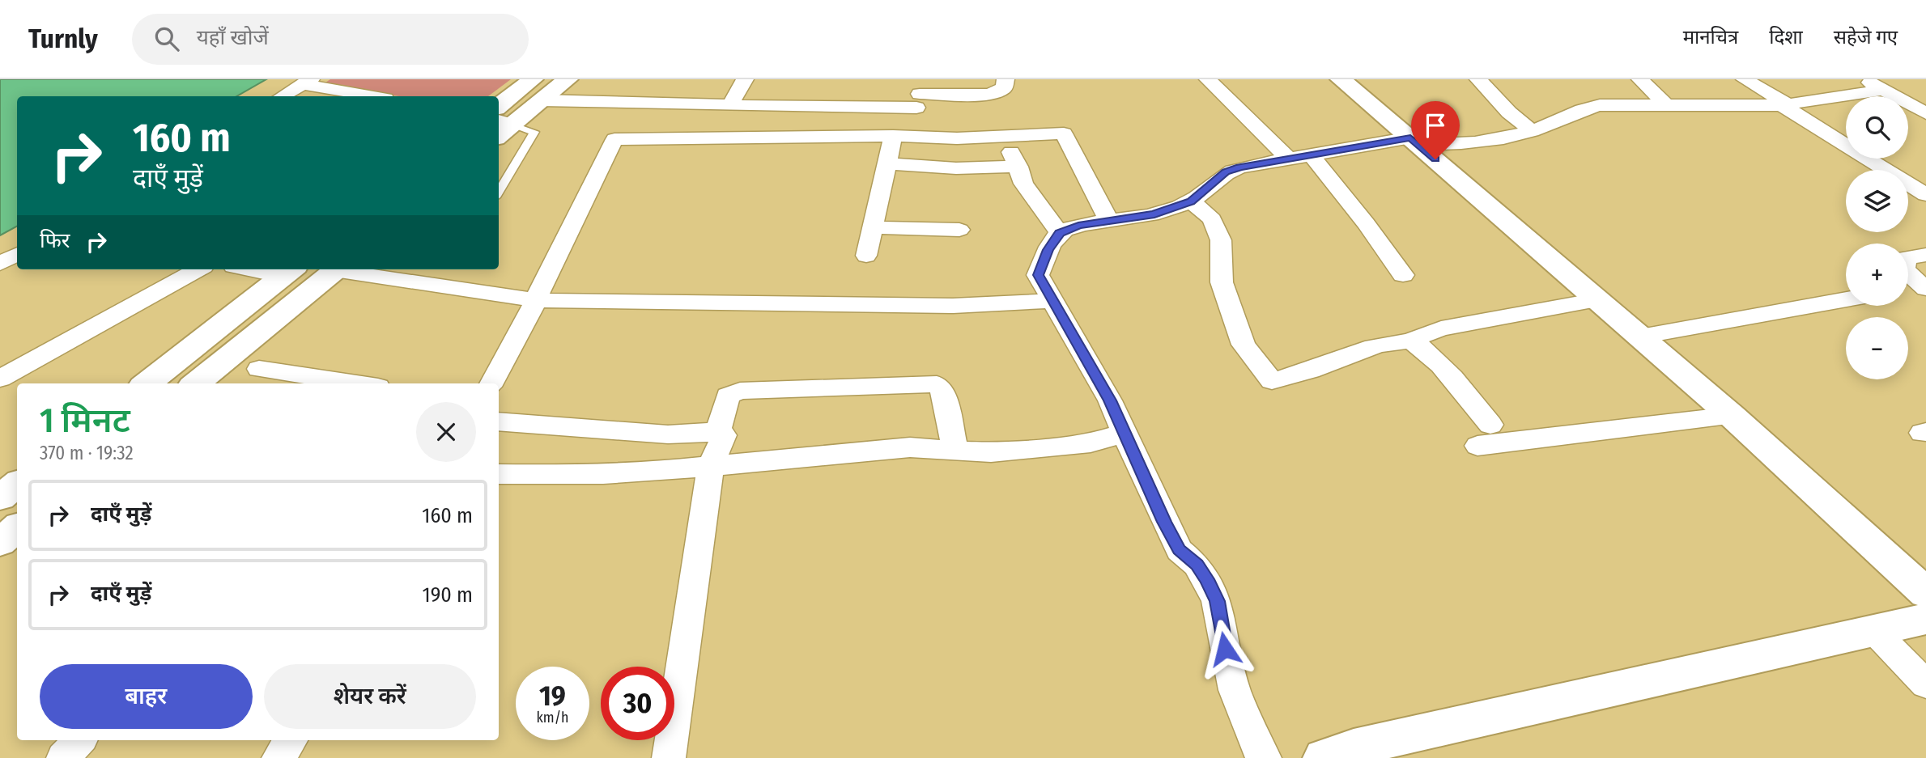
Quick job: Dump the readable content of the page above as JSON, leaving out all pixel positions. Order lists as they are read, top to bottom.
{
  "page": {
    "header": "Turnly",
    "search": "यहाँ खोजें",
    "nav": ["मानचित्र", "दिशा", "सहेजे गए"],
    "map_buttons": ["+", "−"],
    "turn": ["160 m", "दाएँ मुड़ें"],
    "then": "फिर",
    "heading": ["1 मिनट", "370 m · 19:32"],
    "list": [
      {
        "name": "दाएँ मुड़ें",
        "value": "160 m"
      },
      {
        "name": "दाएँ मुड़ें",
        "value": "190 m"
      }
    ],
    "buttons": ["बाहर", "शेयर करें"],
    "speed": "19 km/h",
    "limit": "30"
  }
}
